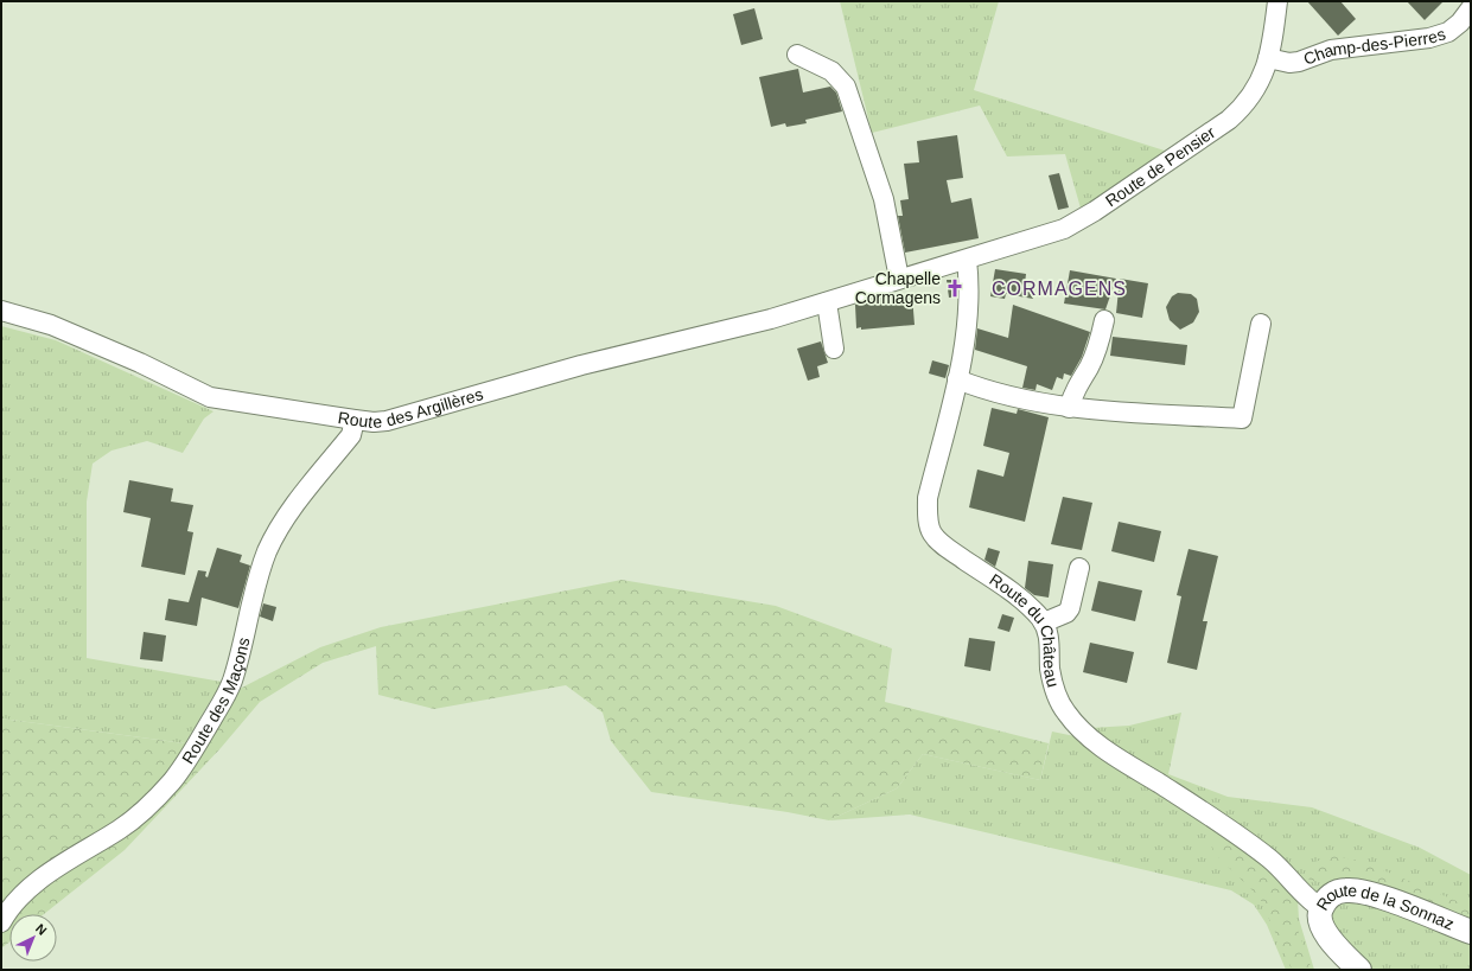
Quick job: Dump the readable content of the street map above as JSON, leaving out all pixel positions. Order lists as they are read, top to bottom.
{
  "streets": {
    "main road": ["Route de la Sonnaz"],
    "street": [
      "Champ-des-Pierres",
      "Route de Pensier",
      "Route des Argillères",
      "Route du Château",
      "Route des Maçons"
    ]
  },
  "crossings": [
    ["Champ-des-Pierres", "Route de Pensier"],
    ["Route de Pensier", "Route des Argillères"],
    ["Route de Pensier", "Route du Château"],
    ["Route des Argillères", "Route du Château"],
    ["Route des Argillères", "Route des Maçons"],
    ["Route du Château", "Route de la Sonnaz"]
  ],
  "districts": ["CORMAGENS"],
  "places": {
    "church": ["Chapelle Cormagens"]
  },
  "north": "top right"
}
